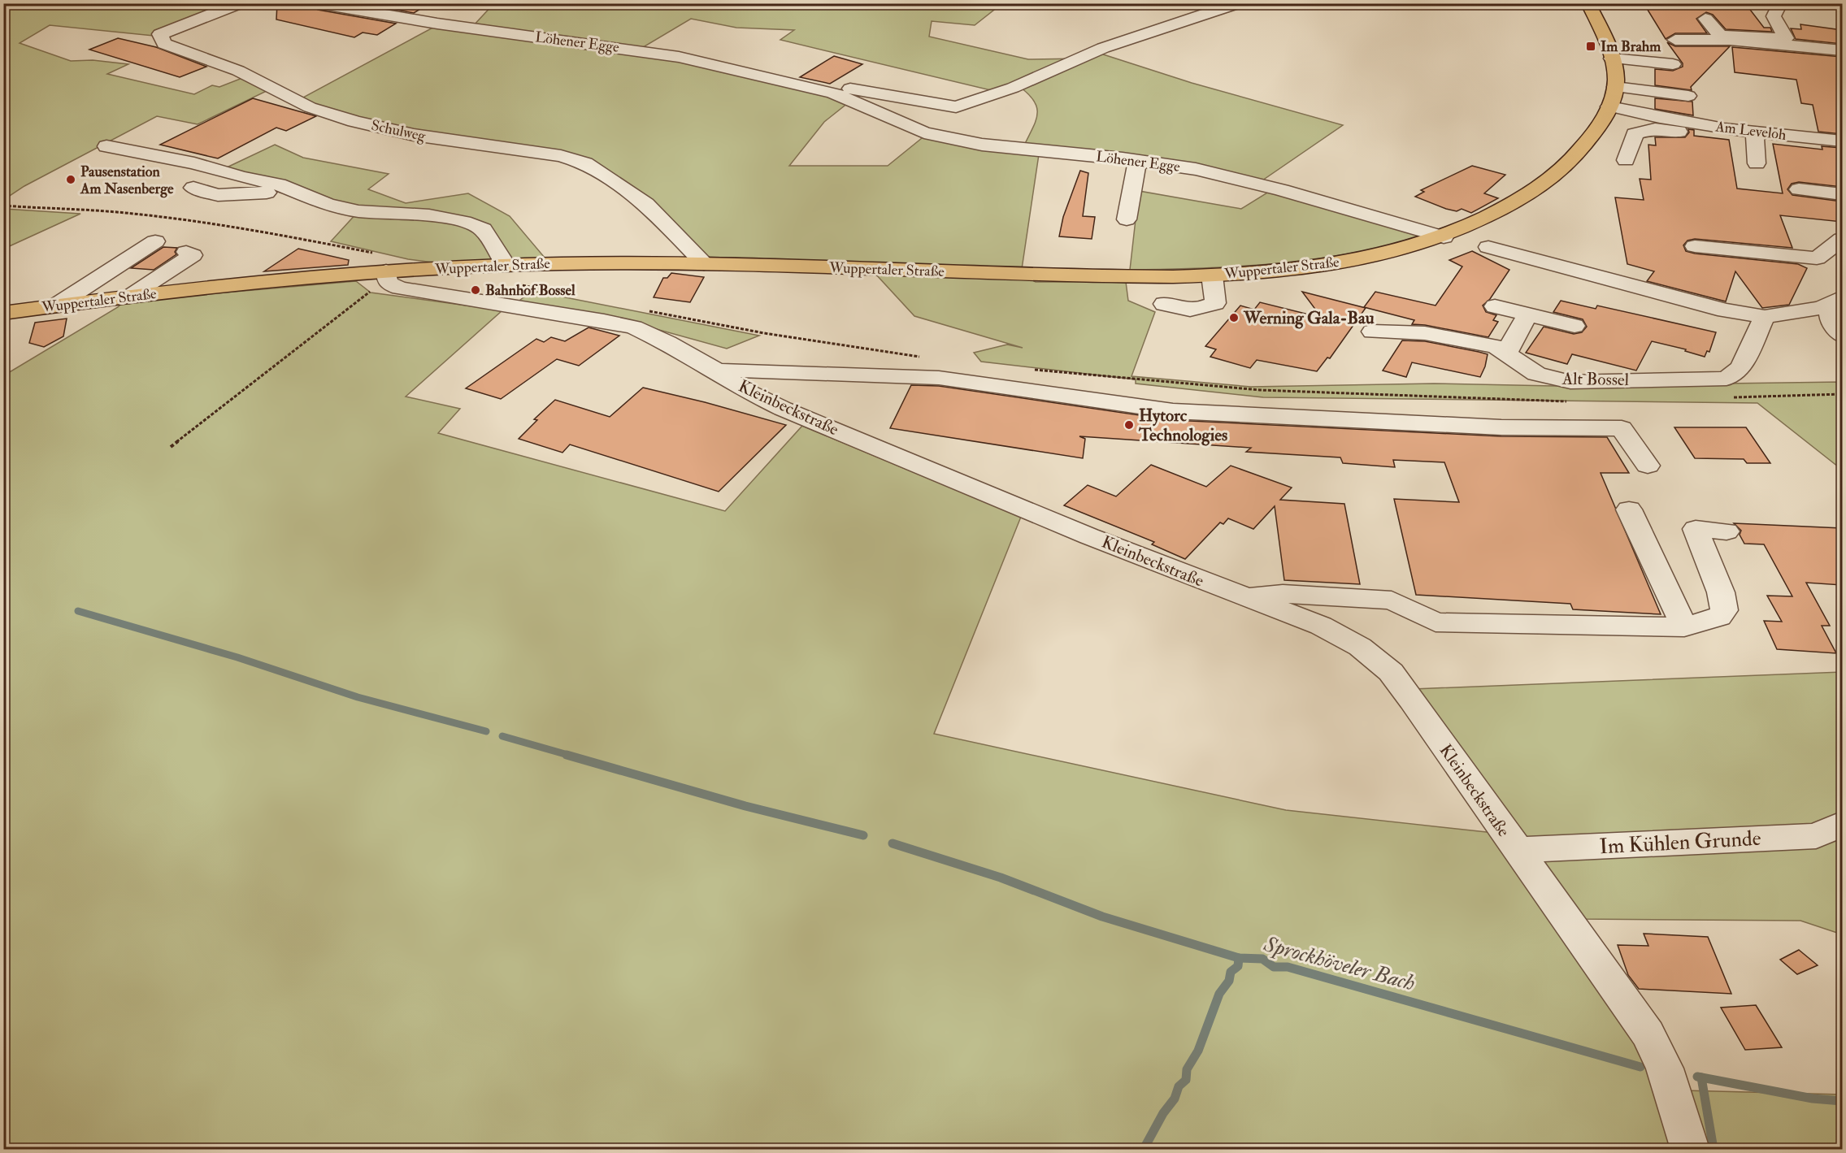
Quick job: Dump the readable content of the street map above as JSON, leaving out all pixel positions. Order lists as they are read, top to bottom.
{
  "streets": {
    "main road": ["Wuppertaler Straße"],
    "street": [
      "Löhener Egge",
      "Schulweg",
      "Am Leveloh",
      "Alt Bossel",
      "Kleinbeckstraße",
      "Im Kühlen Grunde"
    ]
  },
  "crossings": [
    ["Löhener Egge", "Wuppertaler Straße"],
    ["Schulweg", "Wuppertaler Straße"],
    ["Am Leveloh", "Wuppertaler Straße"],
    ["Wuppertaler Straße", "Kleinbeckstraße"],
    ["Kleinbeckstraße", "Im Kühlen Grunde"]
  ],
  "water": ["Sprockhöveler Bach"],
  "places": {
    "transit": ["Im Brahm"],
    "other": [
      "Pausenstation Am Nasenberge",
      "Bahnhof Bossel",
      "Werning Gala-Bau",
      "Hytorc Technologies"
    ]
  }
}
